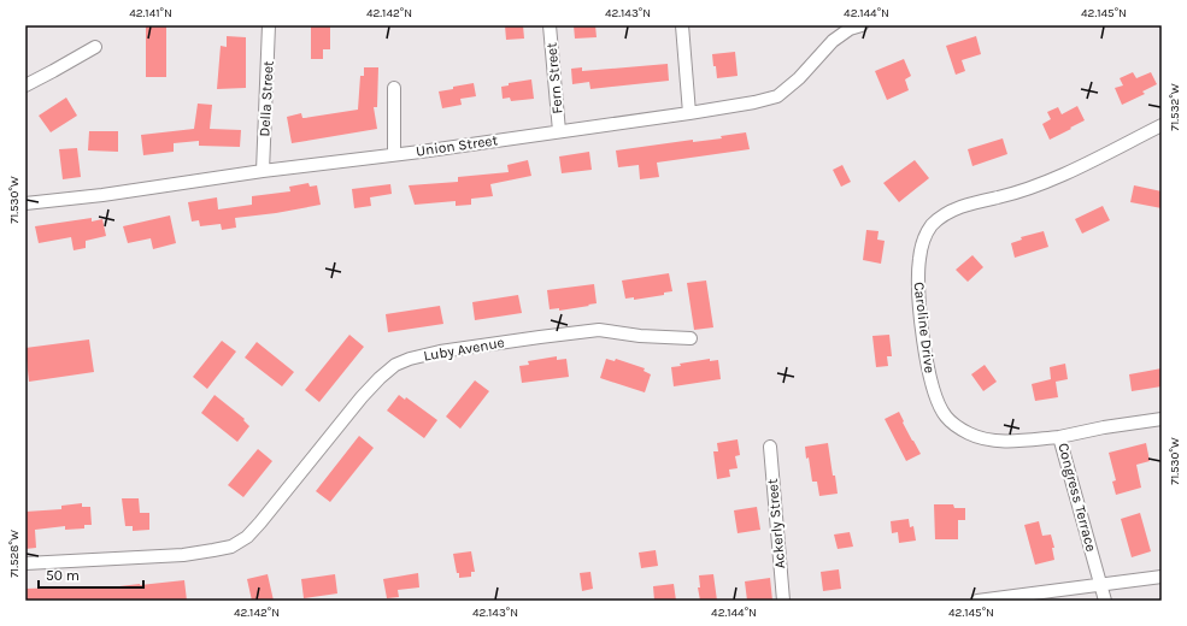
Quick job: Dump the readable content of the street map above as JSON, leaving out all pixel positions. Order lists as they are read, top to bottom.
{
  "streets": {
    "street": [
      "Fern Street",
      "Della Street",
      "Union Street",
      "Caroline Drive",
      "Luby Avenue",
      "Congress Terrace",
      "Ackerly Street"
    ]
  },
  "crossings": [
    ["Fern Street", "Union Street"],
    ["Della Street", "Union Street"],
    ["Caroline Drive", "Congress Terrace"]
  ],
  "scale_bar": "50 m",
  "coordinates": [
    "42.141°N",
    "42.142°N",
    "42.143°N",
    "42.144°N",
    "42.145°N",
    "71.532°W",
    "71.530°W",
    "71.528°W"
  ]
}
